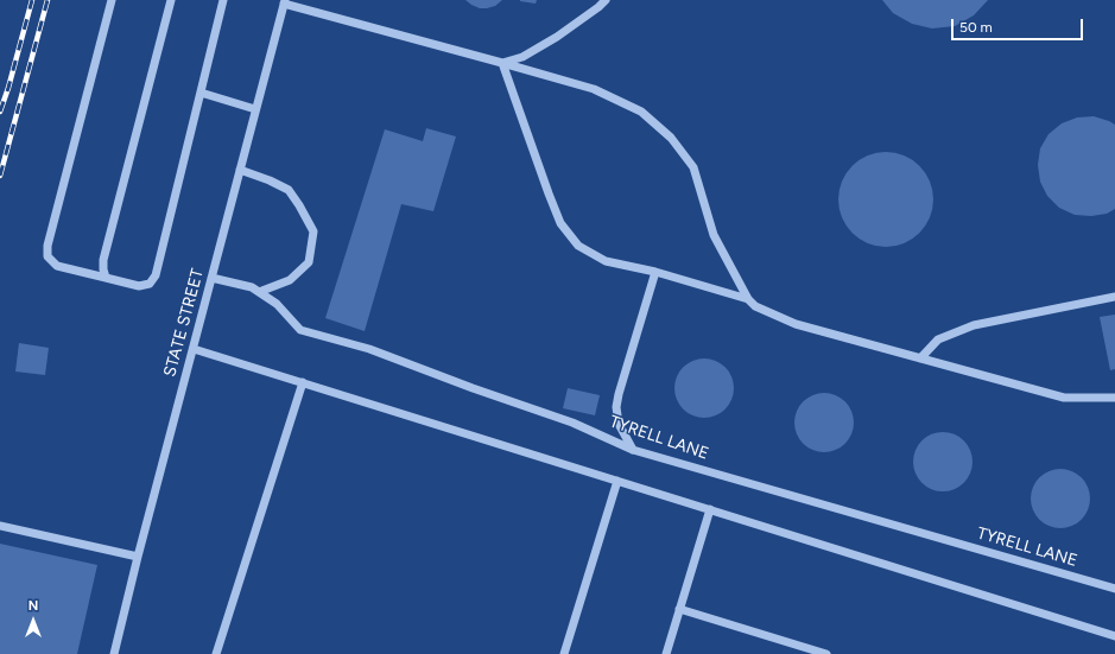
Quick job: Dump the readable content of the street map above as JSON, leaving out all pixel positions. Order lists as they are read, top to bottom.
{
  "streets": {
    "street": ["STATE STREET", "TYRELL LANE"]
  },
  "crossings": [
    ["STATE STREET", "TYRELL LANE"]
  ],
  "scale_bar": "50 m",
  "north": "top"
}
